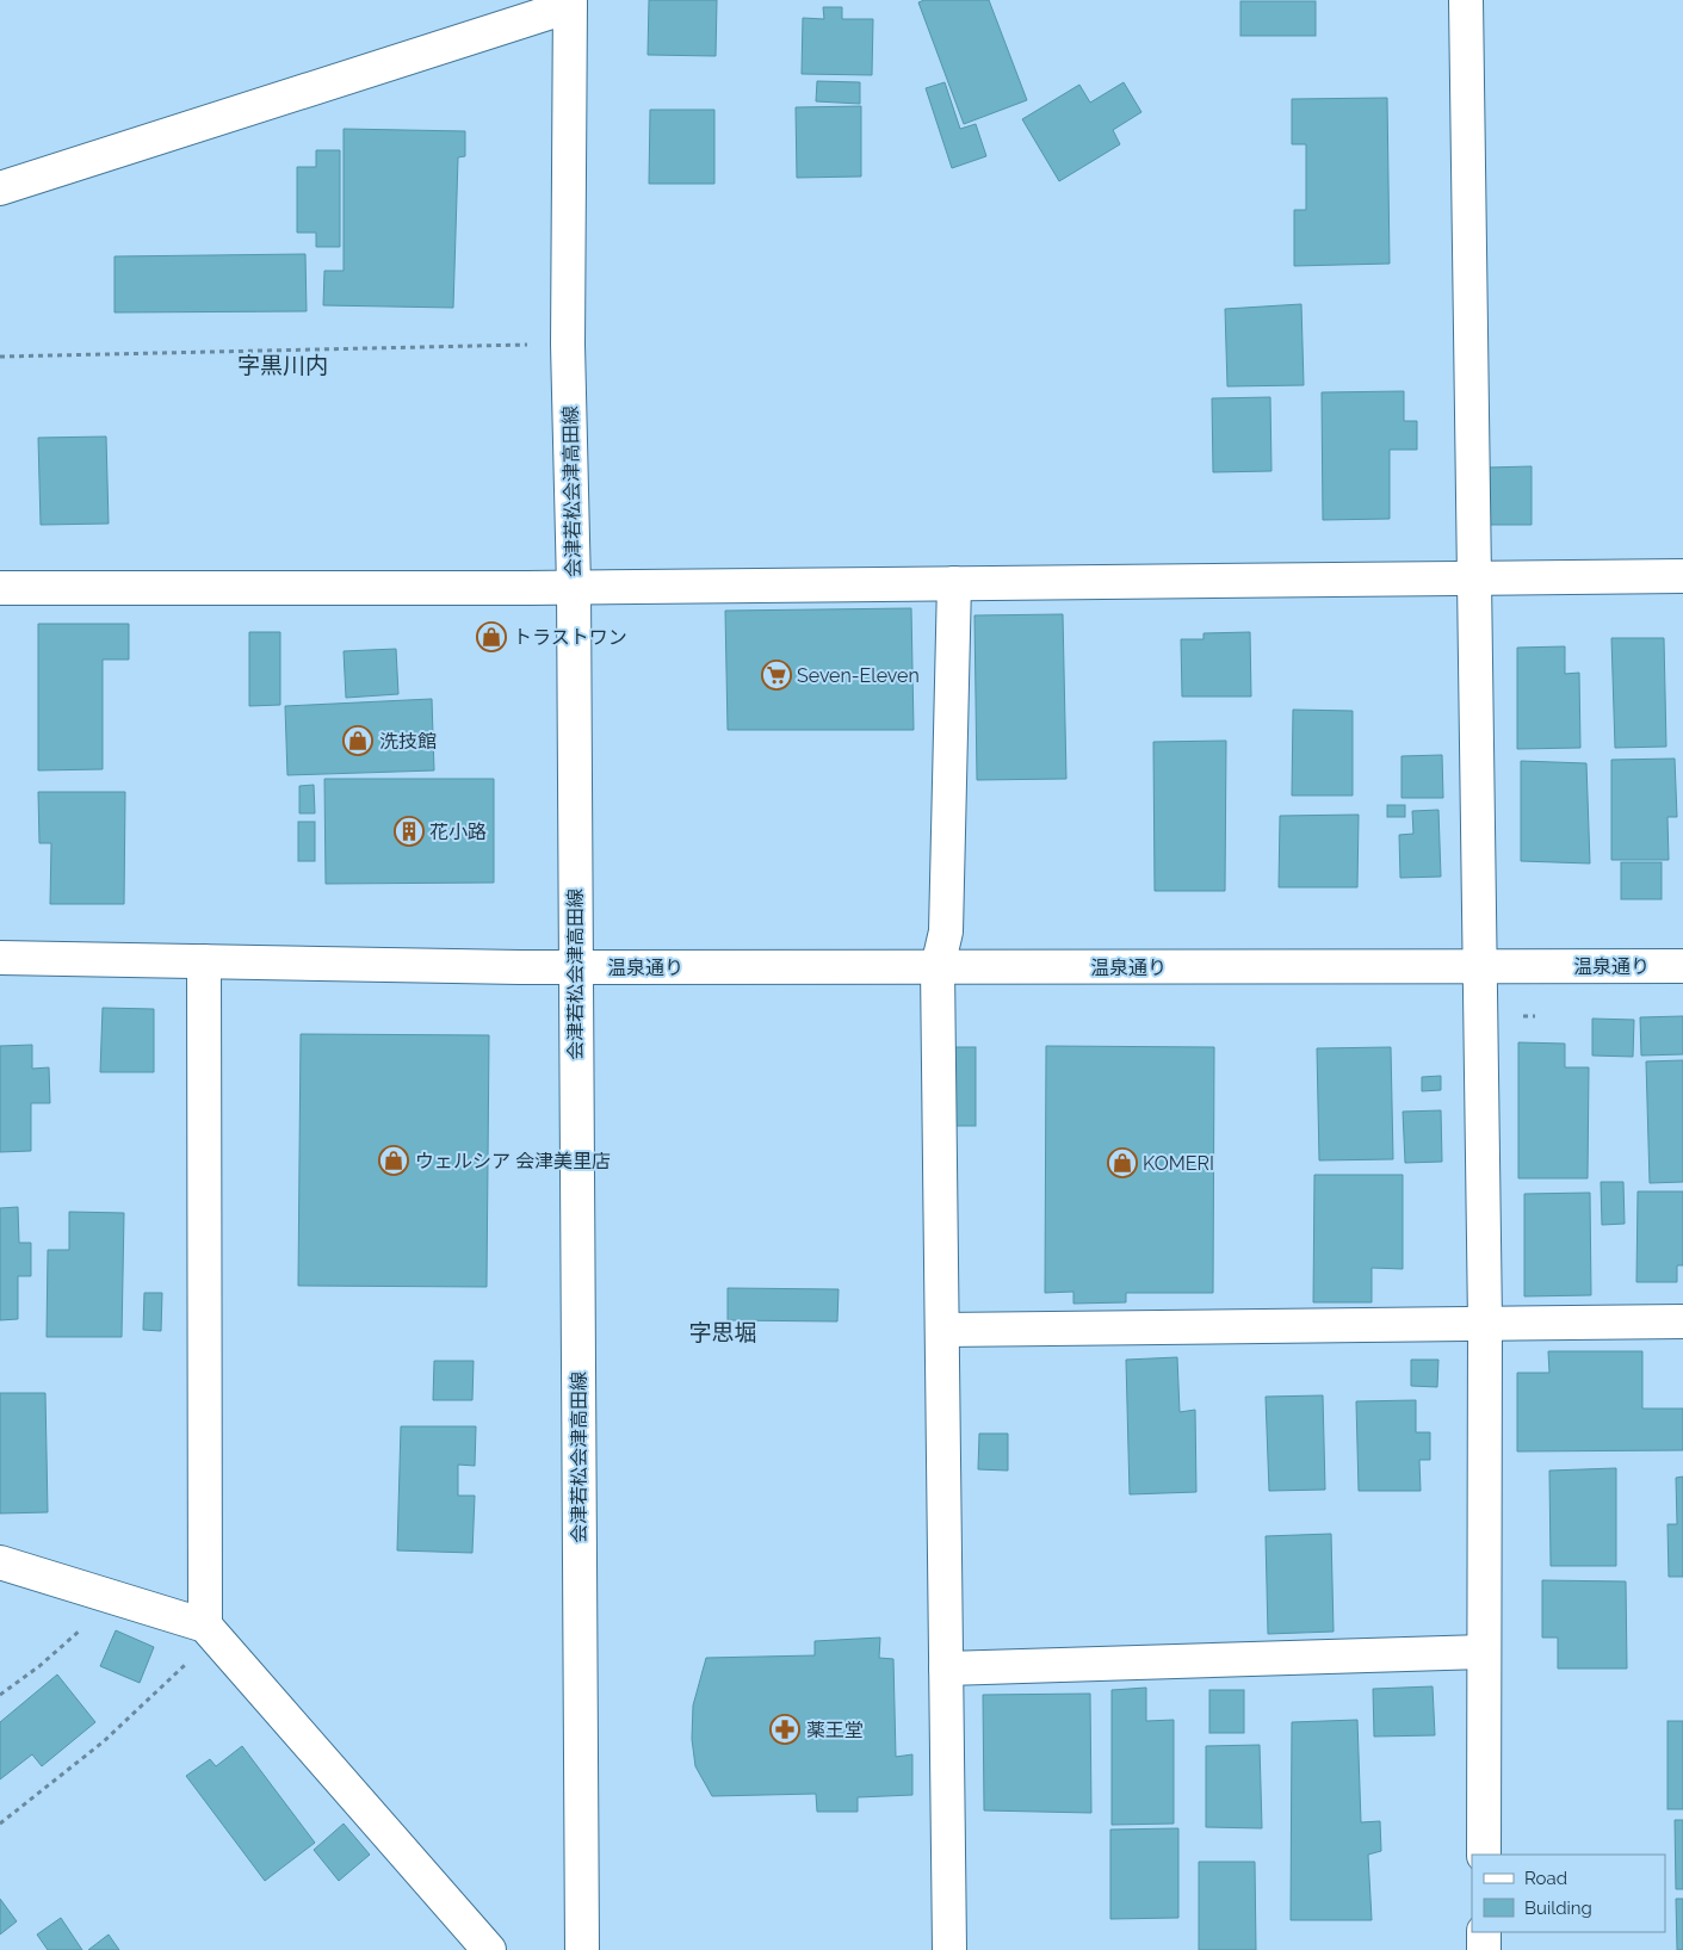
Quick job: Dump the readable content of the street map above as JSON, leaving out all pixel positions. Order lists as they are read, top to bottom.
{
  "streets": {
    "street": ["会津若松会津高田線", "温泉通り"]
  },
  "crossings": [
    ["会津若松会津高田線", "温泉通り"]
  ],
  "districts": ["字黒川内", "字思堀"],
  "places": {
    "shop": [
      "トラストワン",
      "洗技館",
      "ウェルシア 会津美里店",
      "KOMERI"
    ],
    "supermarket": ["Seven-Eleven"],
    "building": ["花小路"],
    "pharmacy": ["薬王堂"]
  },
  "legend": ["Road", "Building"]
}
